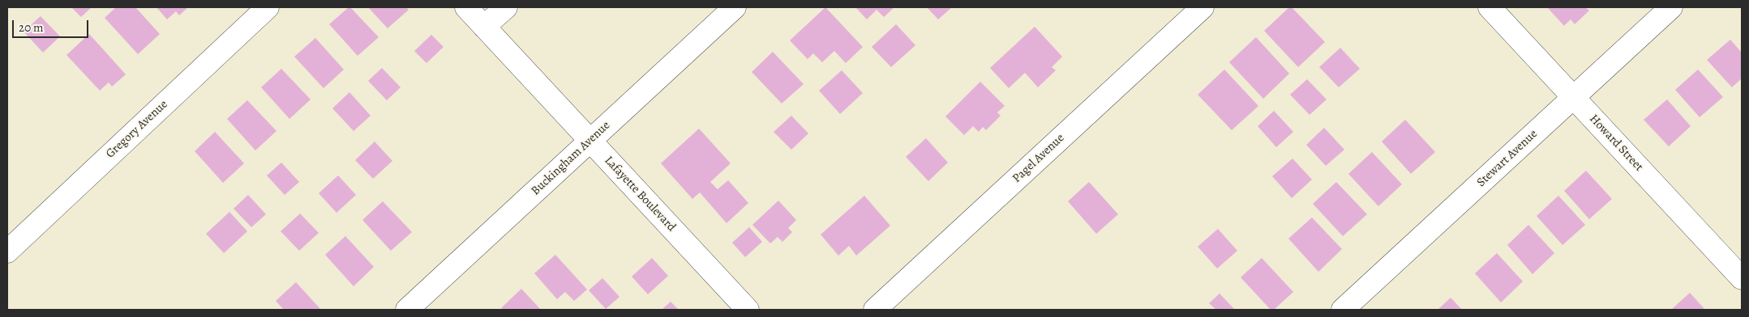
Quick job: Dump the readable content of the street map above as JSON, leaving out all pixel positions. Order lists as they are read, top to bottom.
{
  "streets": {
    "street": [
      "Gregory Avenue",
      "Howard Street",
      "Buckingham Avenue",
      "Pagel Avenue",
      "Stewart Avenue",
      "Lafayette Boulevard"
    ]
  },
  "crossings": [
    ["Howard Street", "Stewart Avenue"],
    ["Buckingham Avenue", "Lafayette Boulevard"]
  ],
  "scale_bar": "20 m"
}
